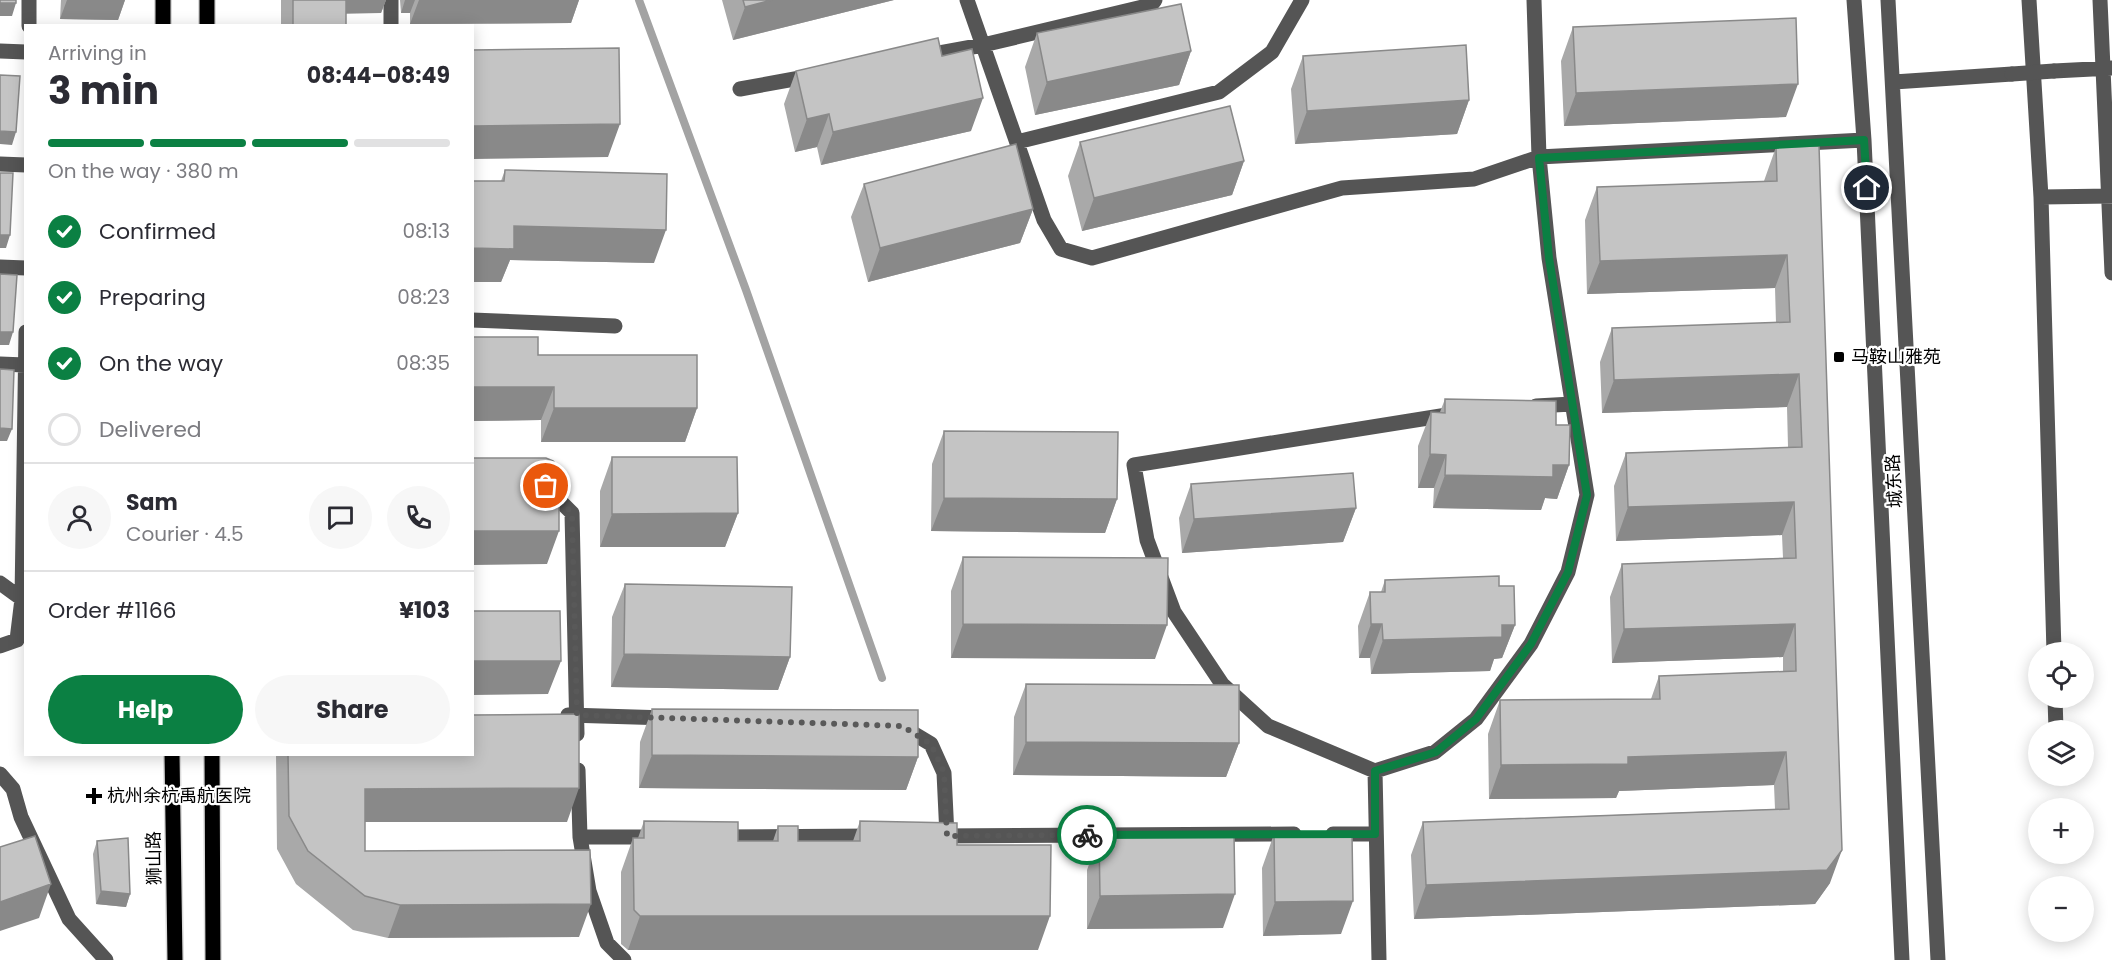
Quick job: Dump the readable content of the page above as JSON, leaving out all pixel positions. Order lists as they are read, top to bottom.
{
  "streets": {
    "main road": ["狮山路"],
    "street": ["城东路"]
  },
  "places": {
    "transit": ["马鞍山雅苑"],
    "health": ["杭州余杭禹航医院"]
  },
  "page": {
    "heading": ["3 min", "Arriving in", "08:44–08:49"],
    "panel": [
      "Sam",
      "Courier · 4.5",
      "Order #1166",
      "¥103"
    ],
    "bar": "On the way · 380 m",
    "list": [
      ["Confirmed", "08:13"],
      ["Preparing", "08:23"],
      ["On the way", "08:35"],
      "Delivered"
    ],
    "map_buttons": ["+", "−"],
    "buttons": ["Help", "Share"]
  }
}
